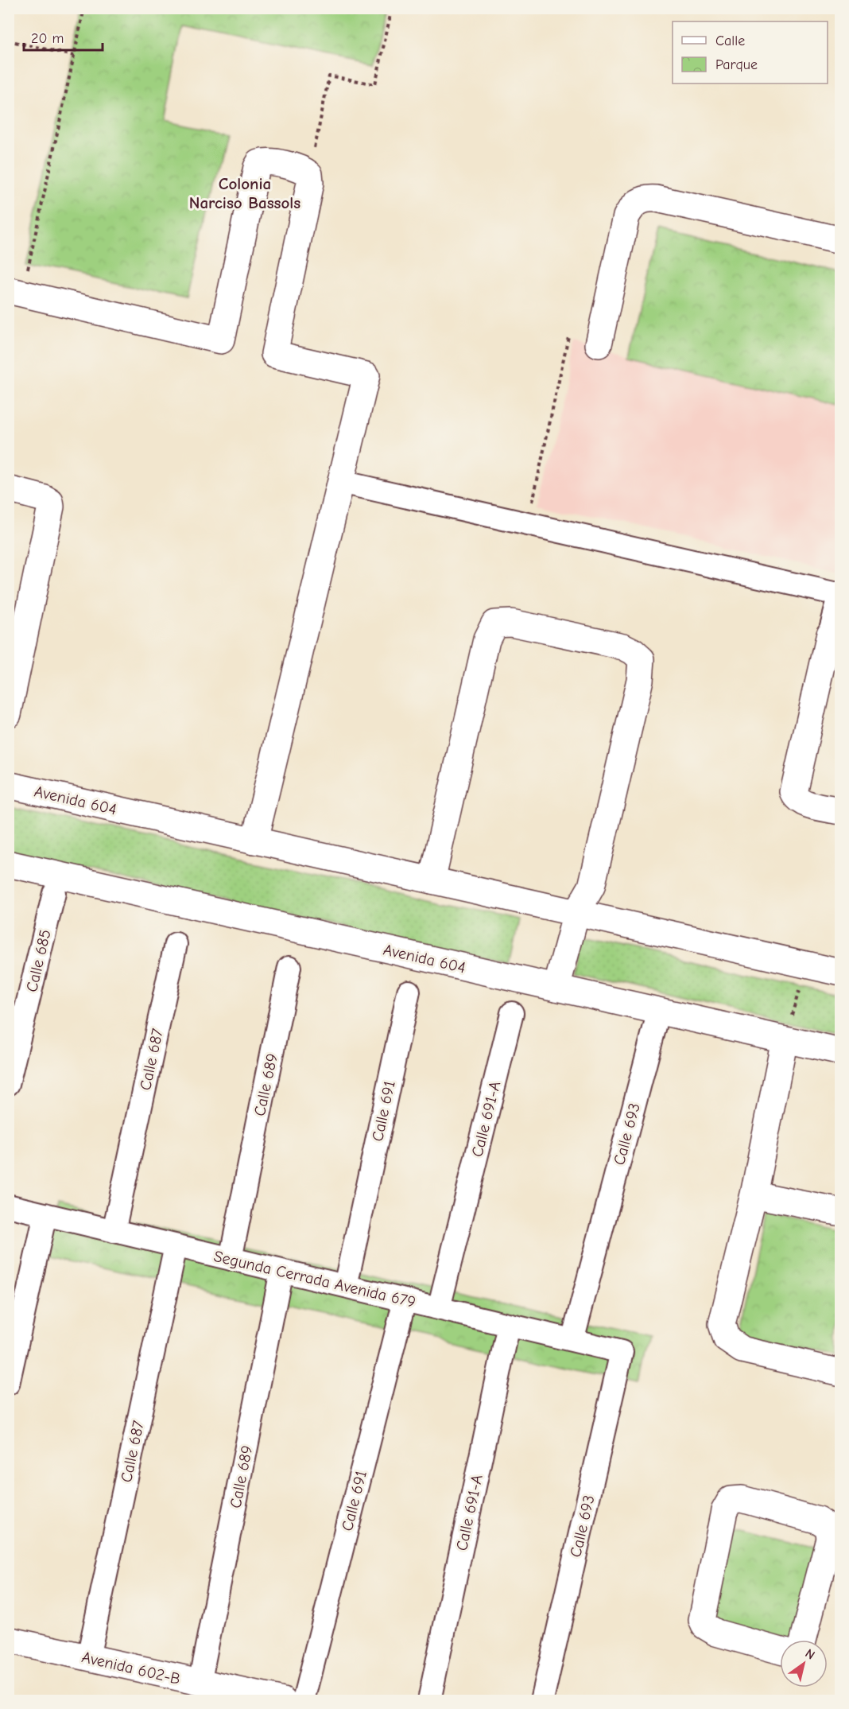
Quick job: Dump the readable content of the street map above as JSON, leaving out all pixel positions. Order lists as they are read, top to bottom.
{
  "streets": {
    "street": [
      "Avenida 604",
      "Calle 685",
      "Calle 687",
      "Calle 689",
      "Calle 691",
      "Calle 691-A",
      "Calle 693",
      "Segunda Cerrada Avenida 679",
      "Avenida 602-B"
    ]
  },
  "crossings": [
    ["Avenida 604", "Calle 693"],
    ["Calle 687", "Segunda Cerrada Avenida 679"],
    ["Calle 687", "Avenida 602-B"],
    ["Calle 689", "Segunda Cerrada Avenida 679"],
    ["Calle 689", "Avenida 602-B"],
    ["Calle 691", "Segunda Cerrada Avenida 679"],
    ["Calle 691-A", "Segunda Cerrada Avenida 679"],
    ["Calle 693", "Segunda Cerrada Avenida 679"]
  ],
  "districts": ["Colonia Narciso Bassols"],
  "legend": ["Calle", "Parque"],
  "scale_bar": "20 m",
  "north": "top right"
}
